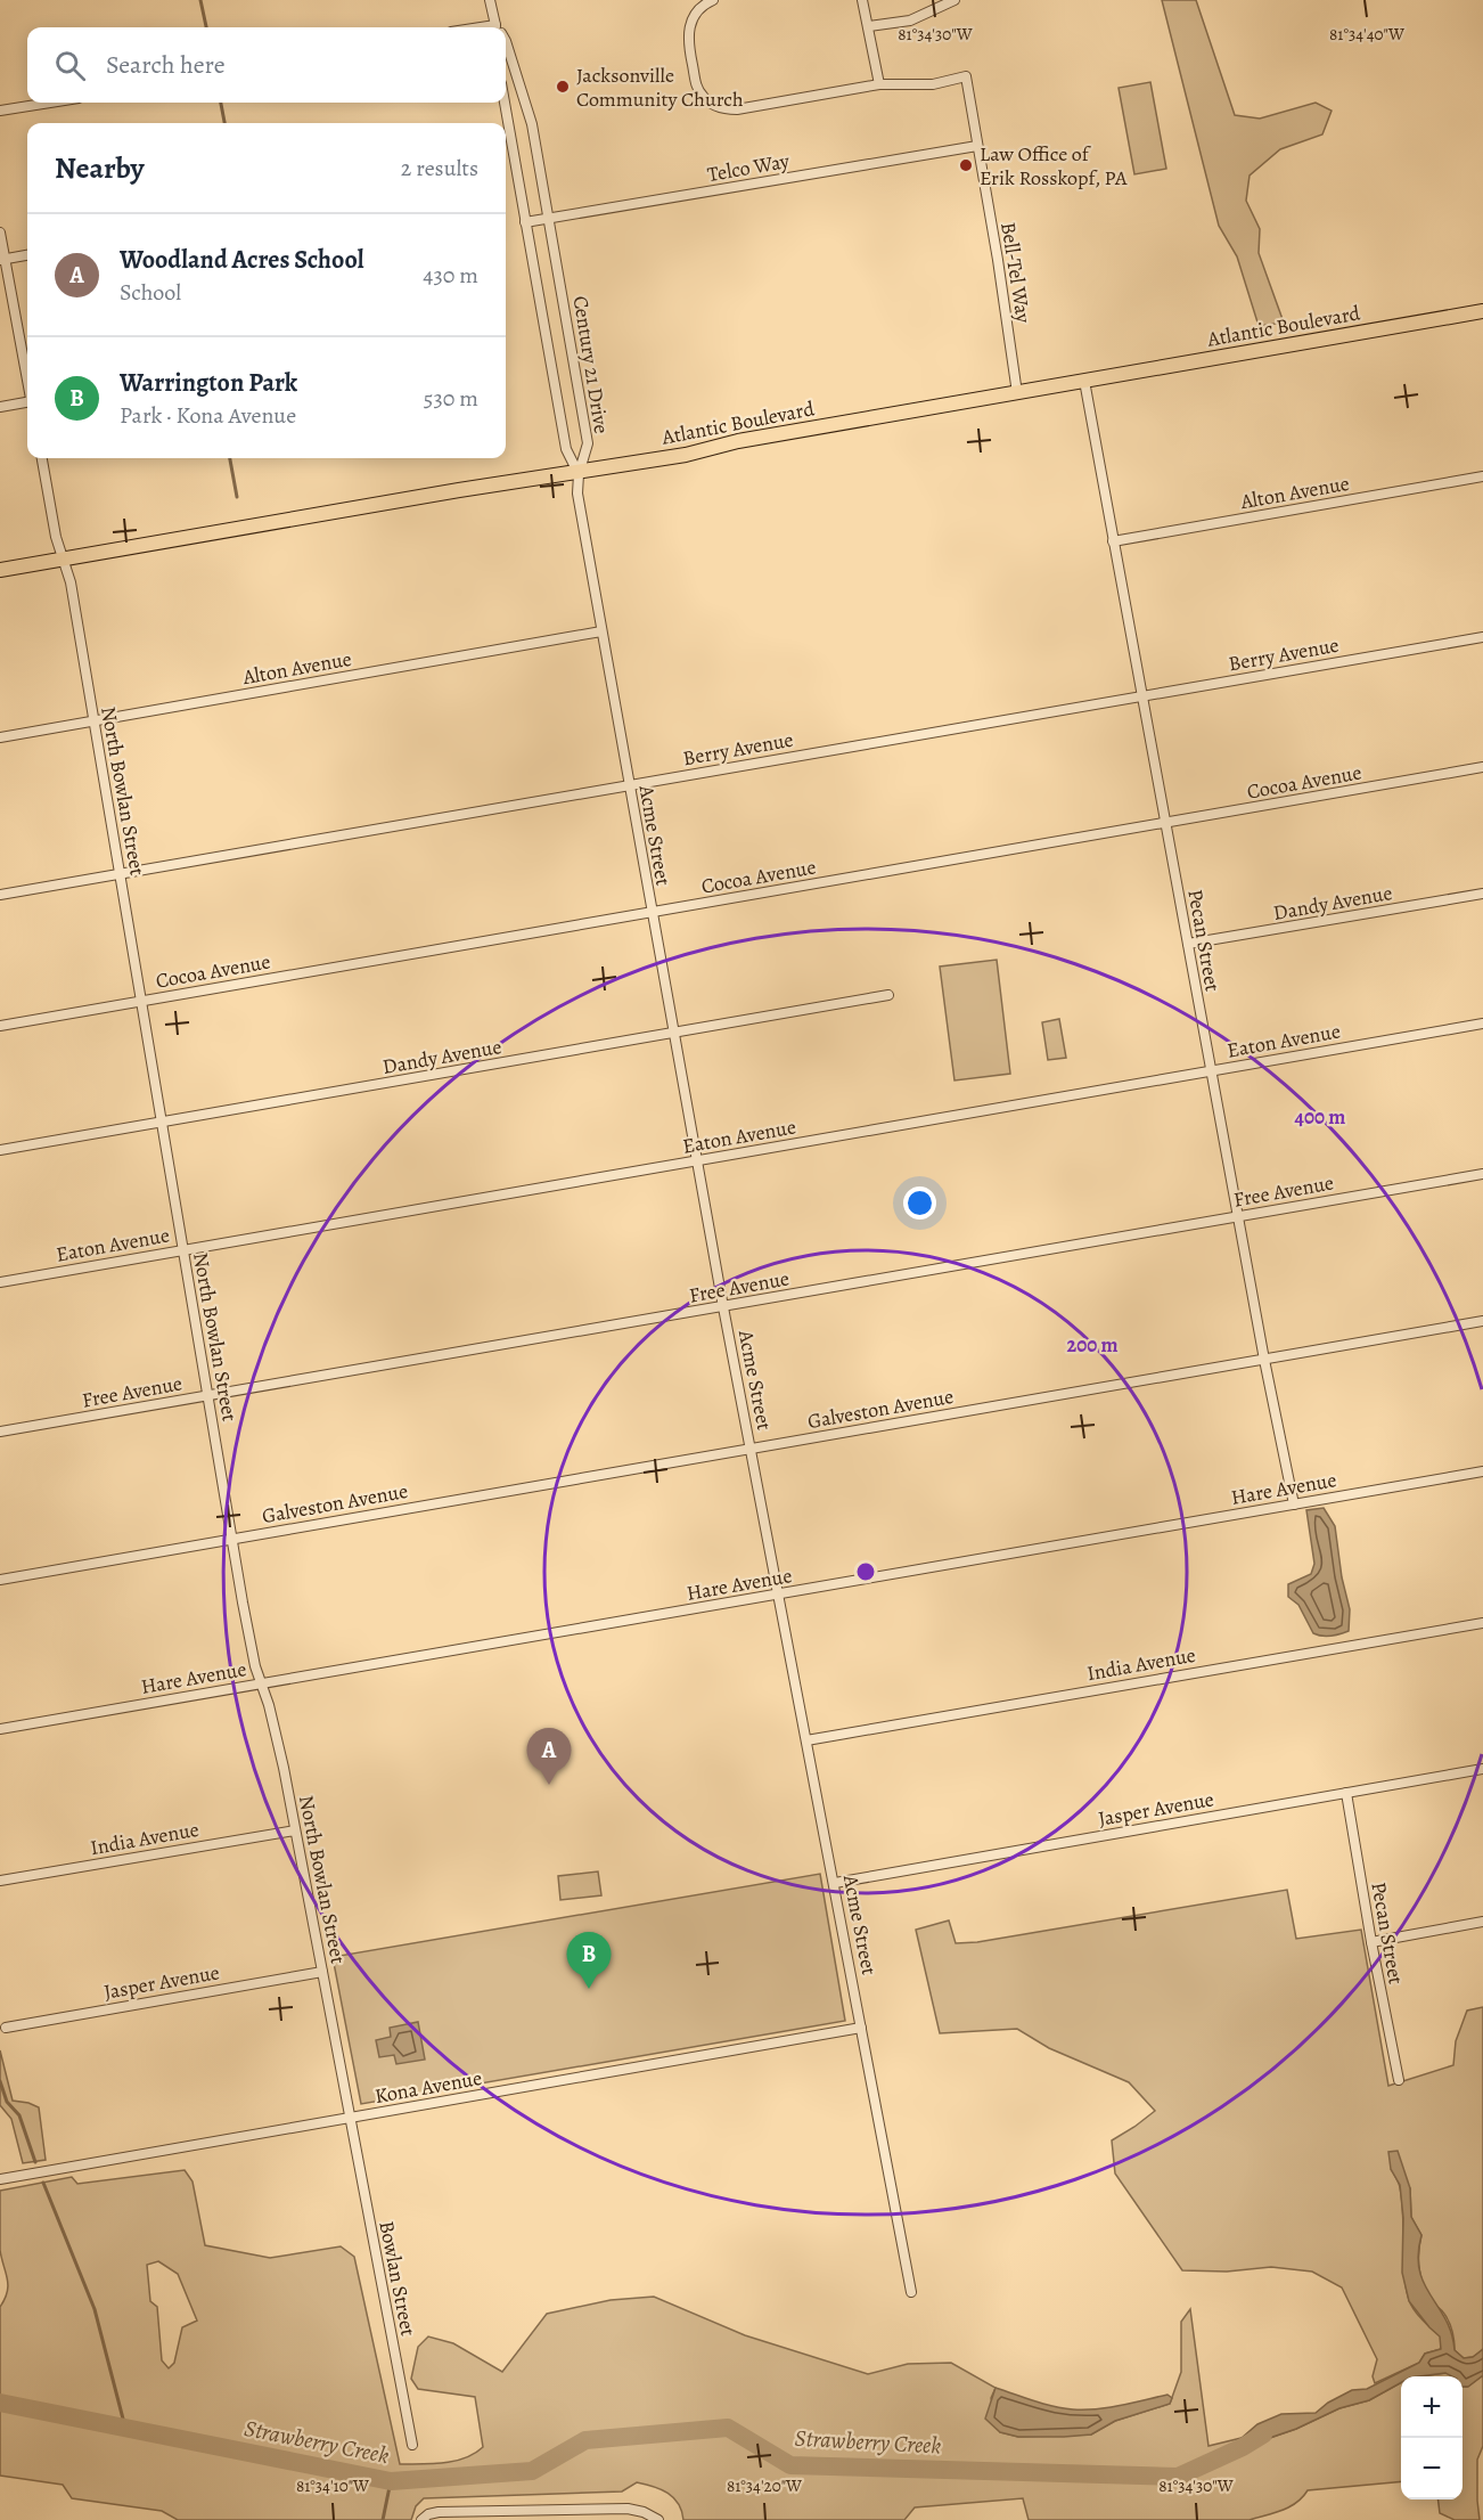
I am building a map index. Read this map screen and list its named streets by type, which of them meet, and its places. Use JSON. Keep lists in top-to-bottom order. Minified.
{"streets":{"main road":["Atlantic Boulevard"],"street":["Telco Way","Bell-Tel Way","Century 21 Drive","Alton Avenue","Berry Avenue","Cocoa Avenue","North Bowlan Street","Acme Street","Dandy Avenue","Pecan Street","Eaton Avenue","Free Avenue","Galveston Avenue","Hare Avenue","India Avenue","Jasper Avenue","Kona Avenue","Bowlan Street"]},"crossings":[["Telco Way","Bell-Tel Way"],["Telco Way","Century 21 Drive"],["Bell-Tel Way","Atlantic Boulevard"],["Atlantic Boulevard","Century 21 Drive"],["Atlantic Boulevard","North Bowlan Street"],["Atlantic Boulevard","Acme Street"],["Atlantic Boulevard","Pecan Street"],["Century 21 Drive","Acme Street"],["Alton Avenue","North Bowlan Street"],["Alton Avenue","Acme Street"],["Alton Avenue","Pecan Street"],["Berry Avenue","North Bowlan Street"],["Berry Avenue","Acme Street"],["Berry Avenue","Pecan Street"],["Cocoa Avenue","North Bowlan Street"],["Cocoa Avenue","Acme Street"],["Cocoa Avenue","Pecan Street"],["North Bowlan Street","Dandy Avenue"],["North Bowlan Street","Eaton Avenue"],["North Bowlan Street","Free Avenue"],["North Bowlan Street","Galveston Avenue"],["North Bowlan Street","Hare Avenue"],["North Bowlan Street","India Avenue"],["North Bowlan Street","Jasper Avenue"],["North Bowlan Street","Kona Avenue"],["North Bowlan Street","Bowlan Street"],["Acme Street","Dandy Avenue"],["Acme Street","Eaton Avenue"],["Acme Street","Free Avenue"],["Acme Street","Galveston Avenue"],["Acme Street","Hare Avenue"],["Acme Street","India Avenue"],["Acme Street","Jasper Avenue"],["Acme Street","Kona Avenue"],["Dandy Avenue","Pecan Street"],["Pecan Street","Eaton Avenue"],["Pecan Street","Free Avenue"],["Pecan Street","Galveston Avenue"],["Pecan Street","Hare Avenue"],["Pecan Street","Jasper Avenue"],["Kona Avenue","Bowlan Street"]],"water":["Strawberry Creek"],"places":["Jacksonville Community Church","Law Office of Erik Rosskopf, PA"],"page":{"search":"Search here","heading":["Nearby","2 results"],"list":[{"mark":"A","name":"Woodland Acres School","note":"School","value":"430 m"},{"mark":"B","name":"Warrington Park","note":"Park · Kona Avenue","value":"530 m"}],"pins":["A","B"],"map_buttons":["+","−"]},"coordinates":["81°34'30\"W","81°34'40\"W","81°34'10\"W","81°34'20\"W"],"rings":["400 m","200 m"]}
